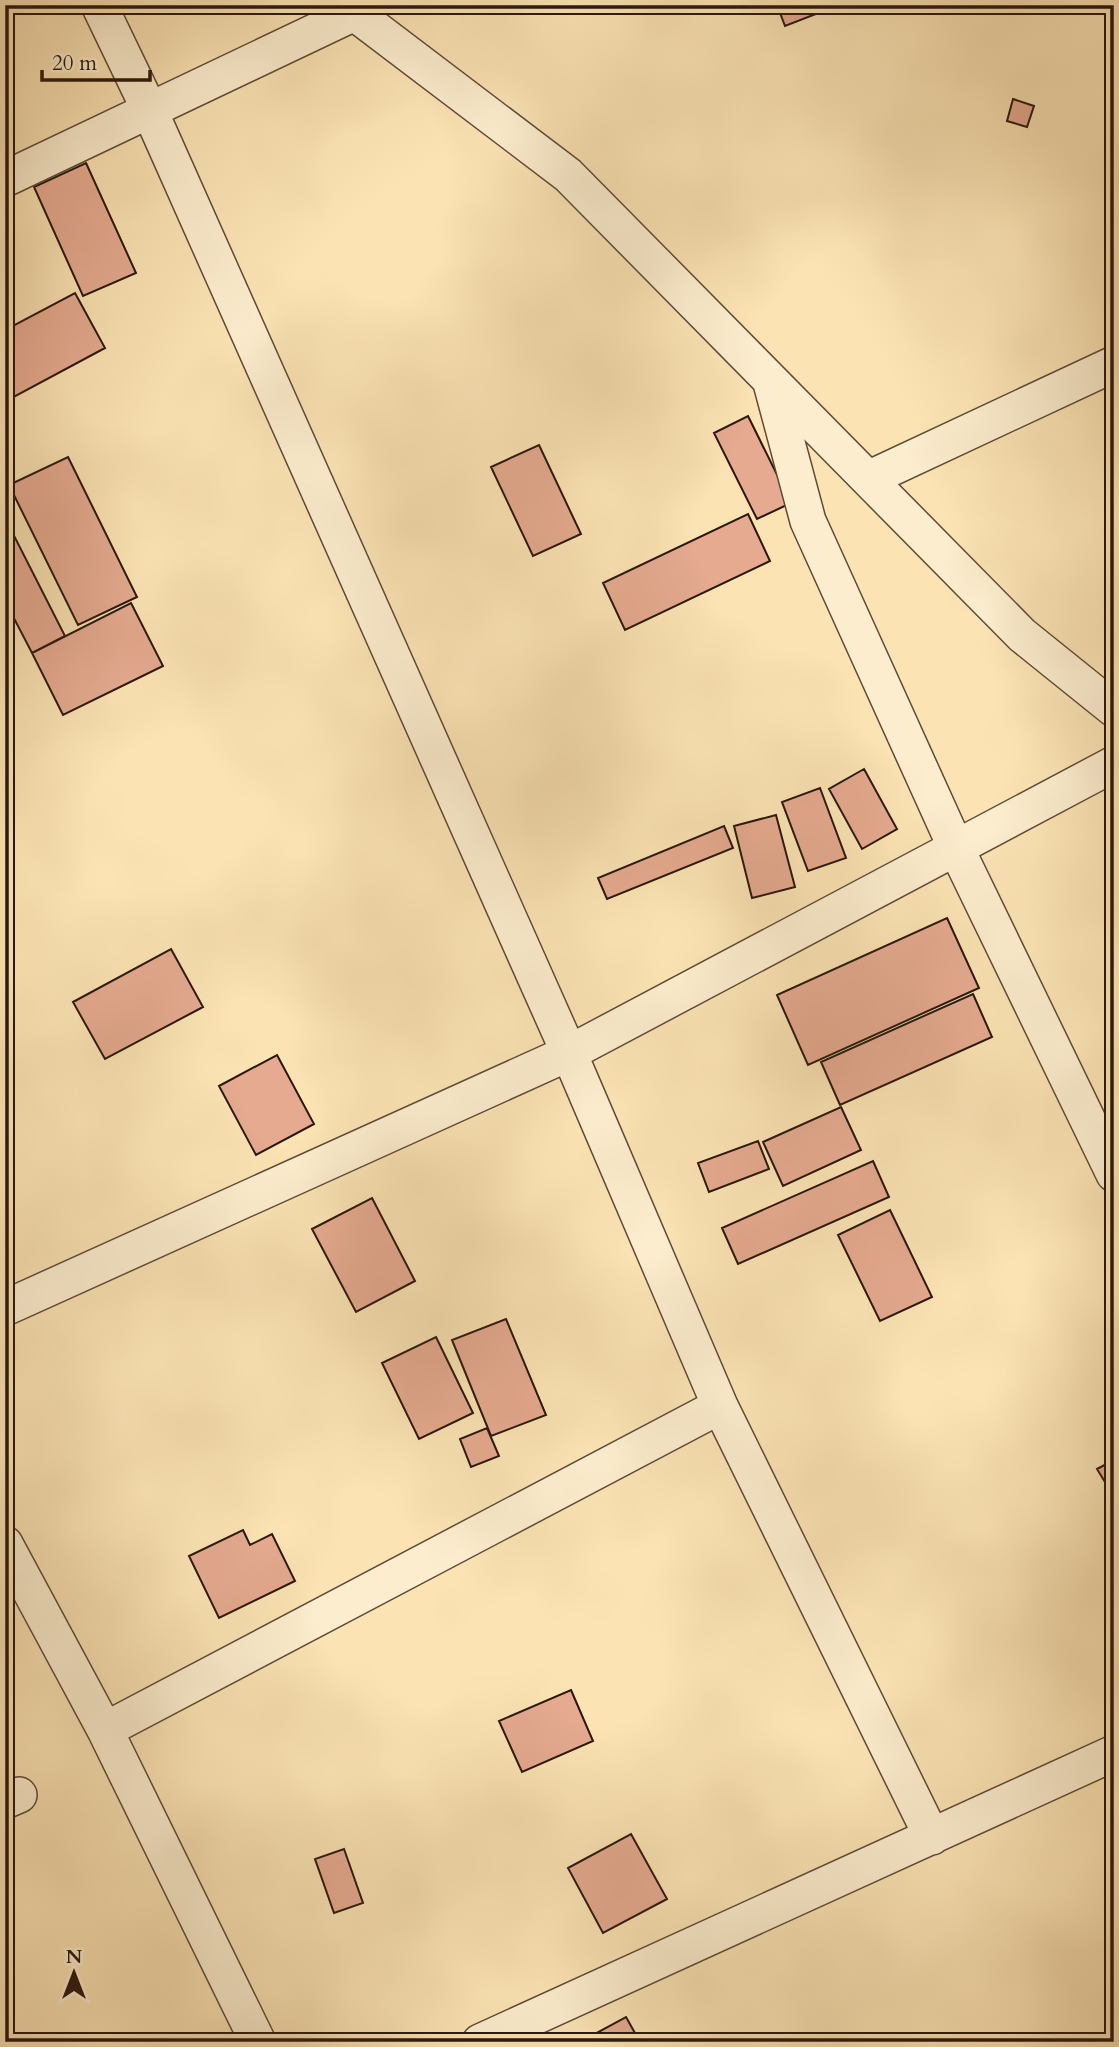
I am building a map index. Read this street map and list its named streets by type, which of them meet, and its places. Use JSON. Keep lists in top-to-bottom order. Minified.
{"scale_bar":"20 m","north":"top"}
